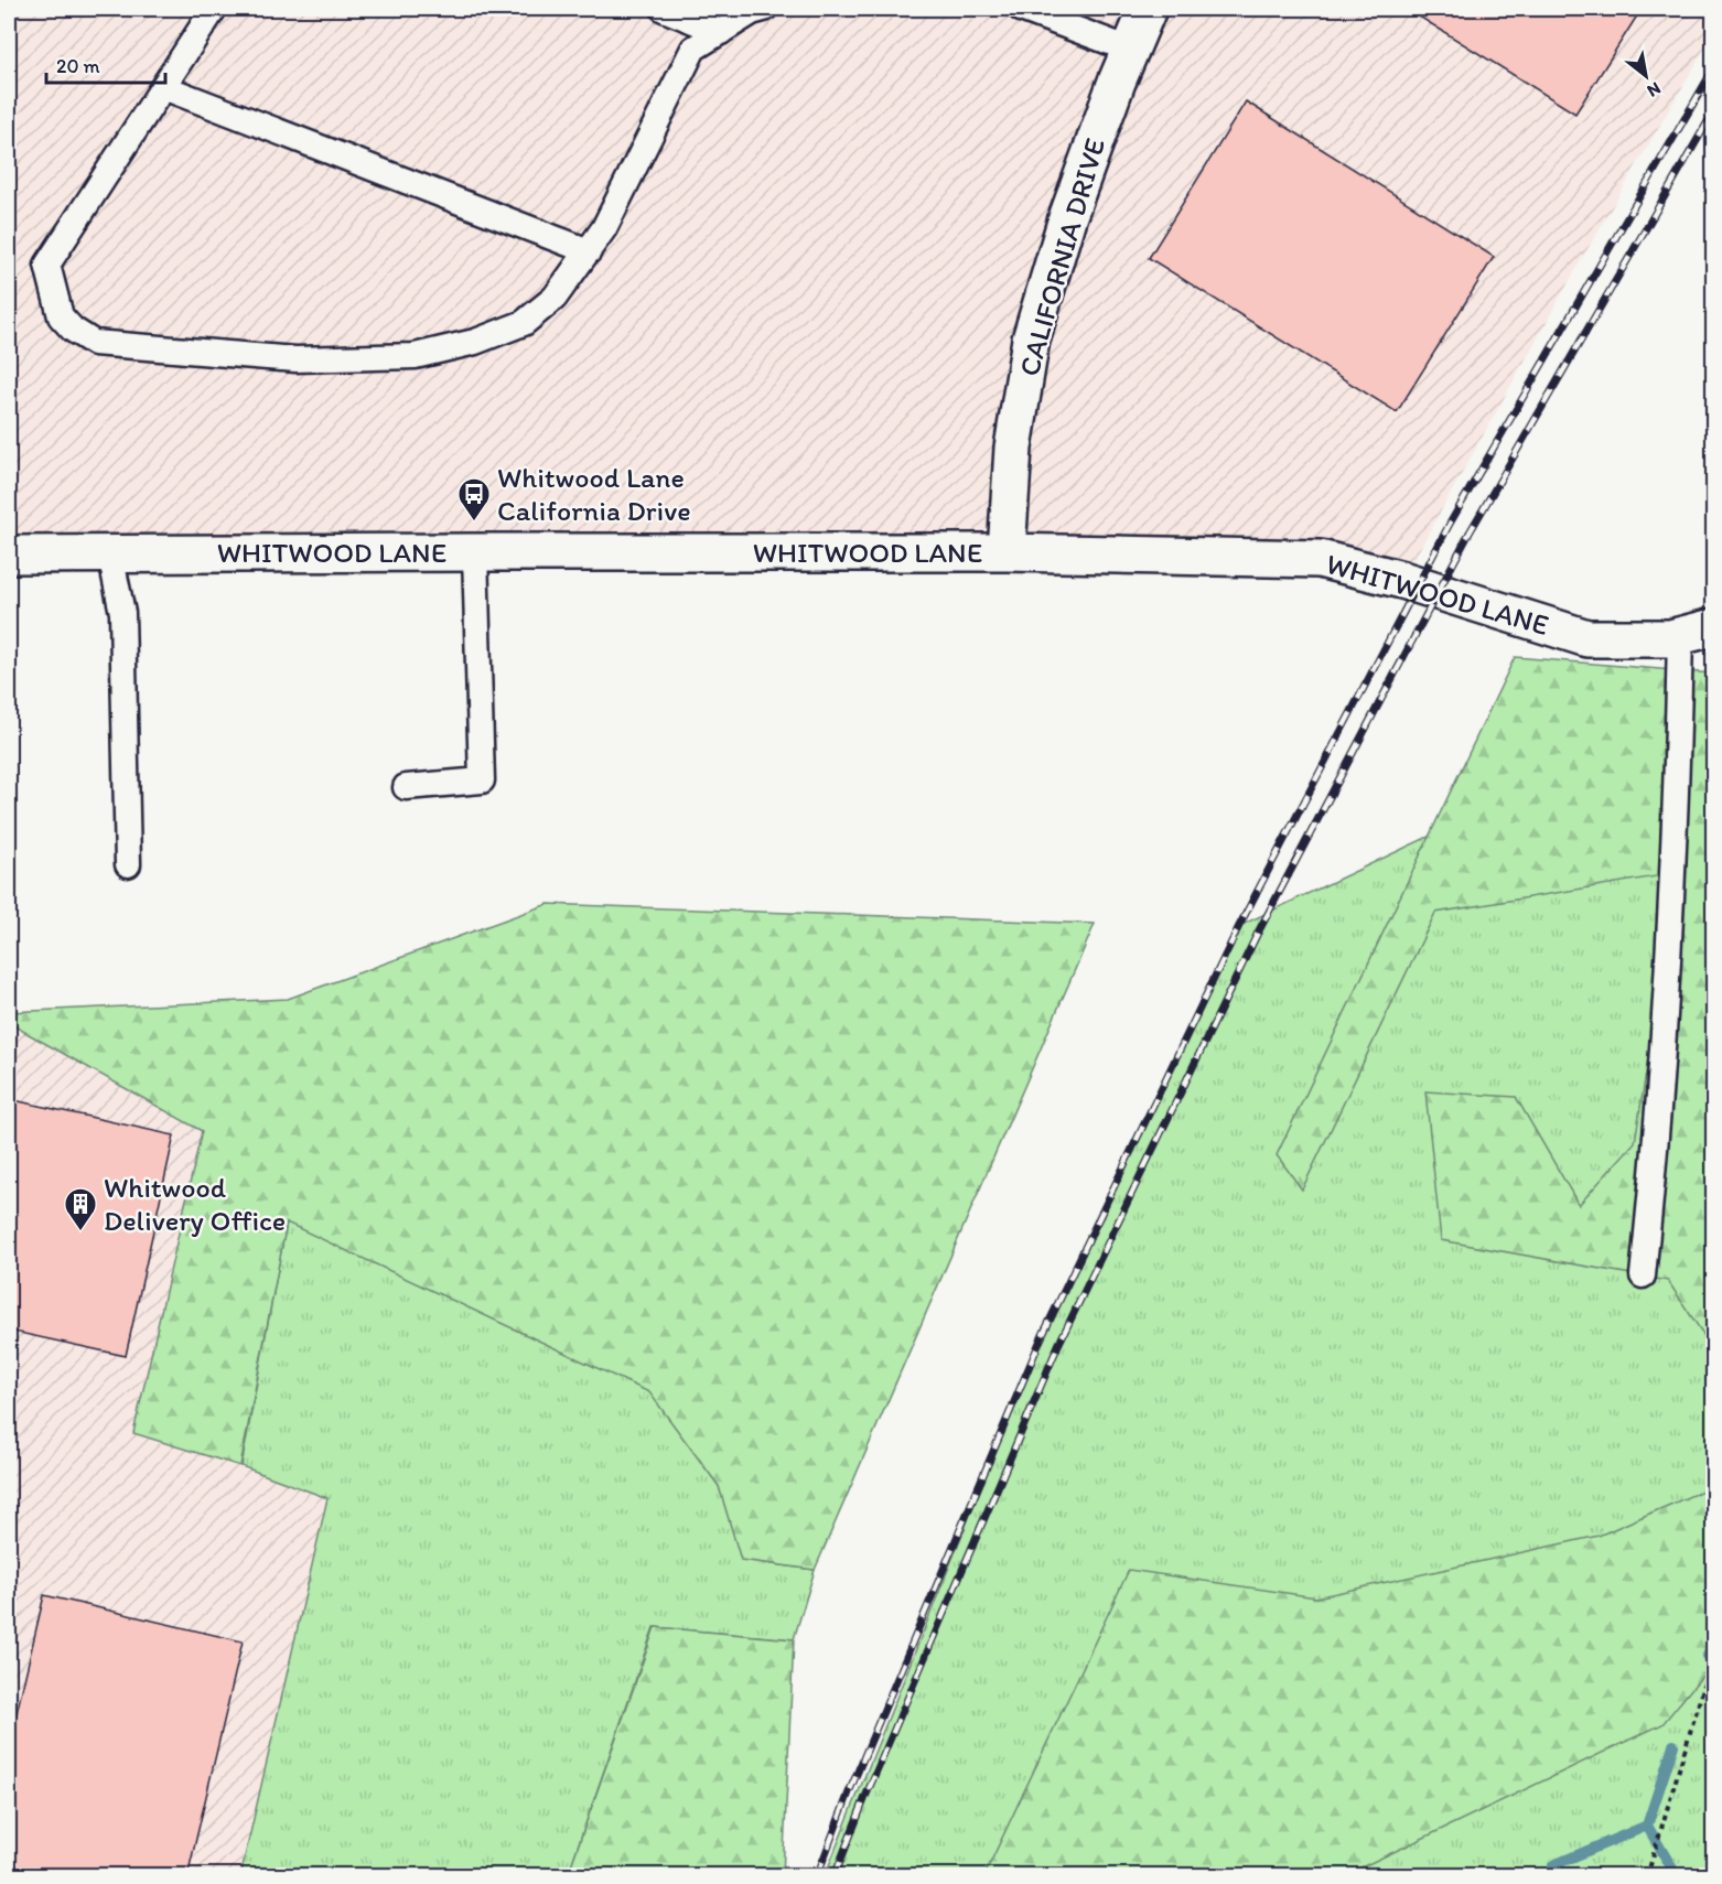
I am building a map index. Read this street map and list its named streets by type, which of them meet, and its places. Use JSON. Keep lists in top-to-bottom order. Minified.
{"streets":{"street":["CALIFORNIA DRIVE","WHITWOOD LANE"]},"crossings":[["CALIFORNIA DRIVE","WHITWOOD LANE"]],"places":{"bus stop":["Whitwood Lane California Drive"],"building":["Whitwood Delivery Office"]},"scale_bar":"20 m","north":"bottom right"}
